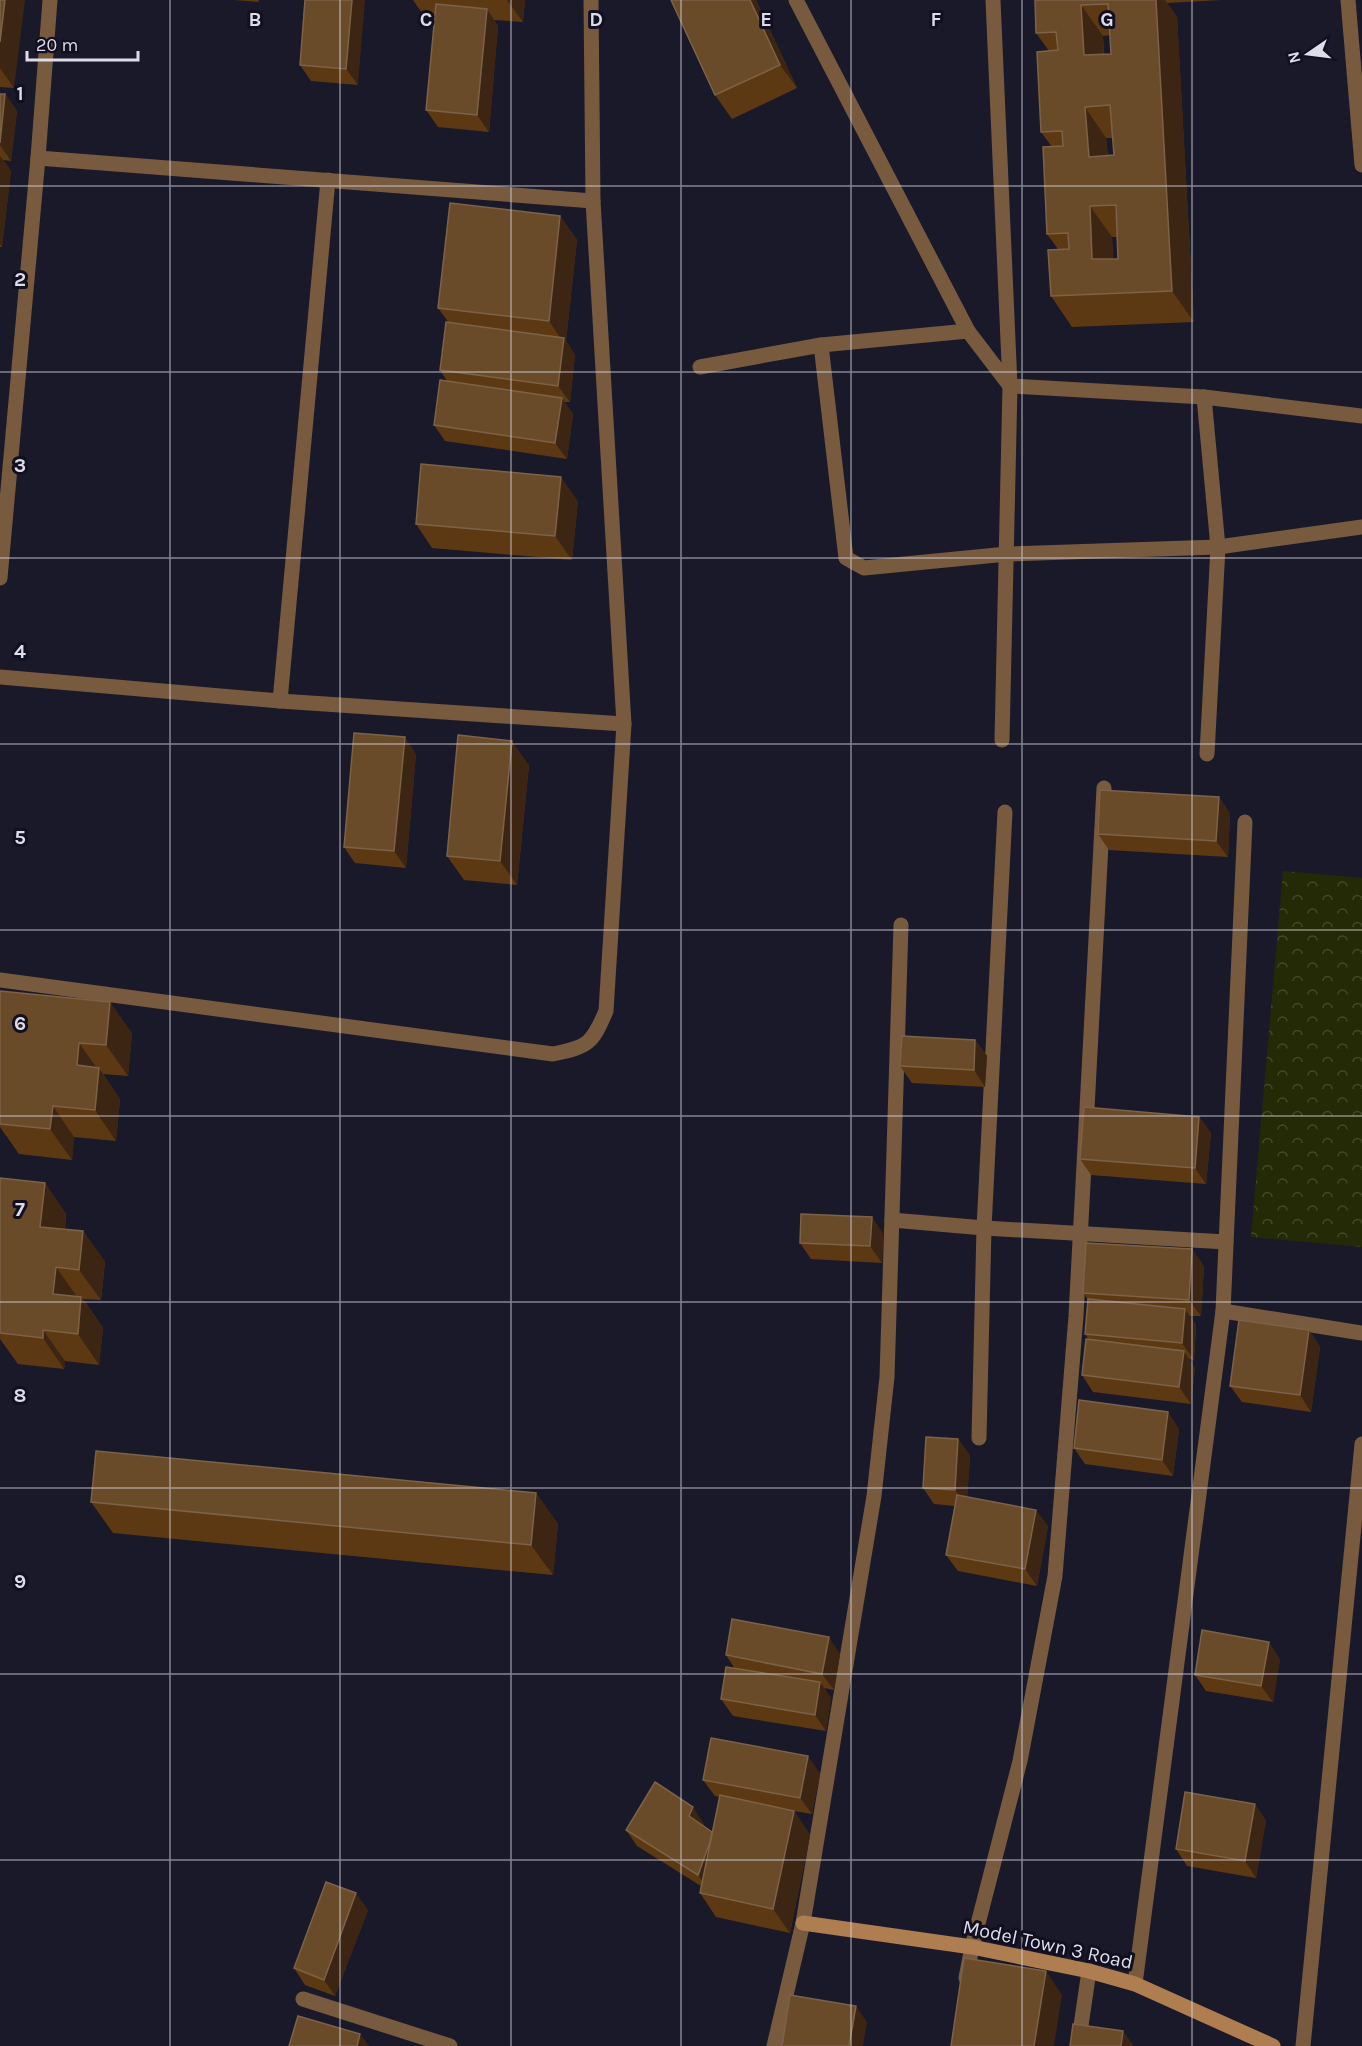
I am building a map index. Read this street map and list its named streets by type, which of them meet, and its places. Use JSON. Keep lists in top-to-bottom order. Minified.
{"streets":{"street":["Model Town 3 Road"]},"scale_bar":"20 m","north":"left","grid":{"columns":["B","C","D","E","F","G"],"rows":["1","2","3","4","5","6","7","8","9"]}}
